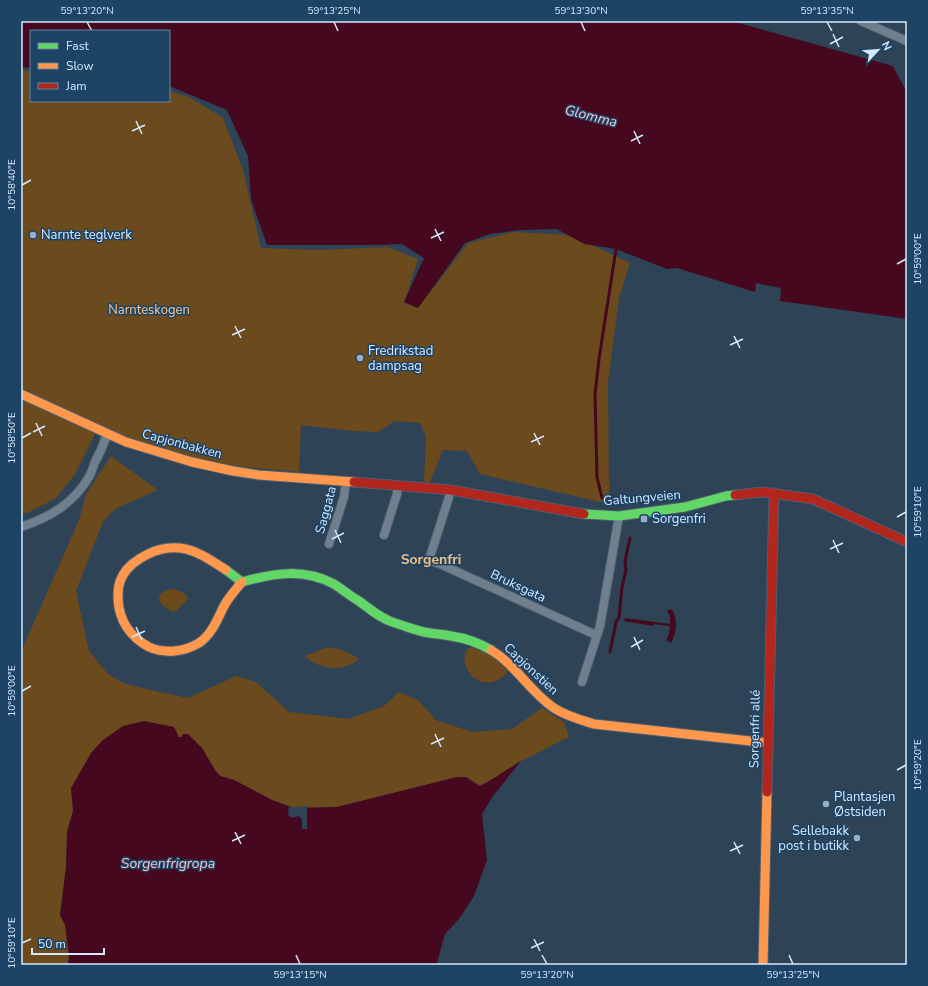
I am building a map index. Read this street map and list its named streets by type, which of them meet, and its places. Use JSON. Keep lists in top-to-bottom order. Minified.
{"streets":{"street":["Capjonbakken","Galtungveien","Saggata","Bruksgata","Capjonstien","Sorgenfri allé"]},"crossings":[["Capjonbakken","Galtungveien"],["Capjonbakken","Saggata"],["Galtungveien","Saggata"],["Galtungveien","Bruksgata"],["Galtungveien","Sorgenfri allé"],["Capjonstien","Sorgenfri allé"]],"districts":["Sorgenfri"],"water":["Glomma","Sorgenfrigropa"],"parks":["Narnteskogen"],"places":{"other":["Narnte teglverk","Fredrikstad dampsag","Plantasjen Østsiden","Sellebakk post i butikk"],"transit":["Sorgenfri"]},"legend":["Fast","Slow","Jam"],"scale_bar":"50 m","north":"top right","coordinates":["59°13'20\"N","59°13'25\"N","59°13'30\"N","59°13'35\"N","10°58'40\"E","10°59'00\"E","10°58'50\"E","10°59'10\"E","10°59'20\"E","59°13'15\"N"]}
